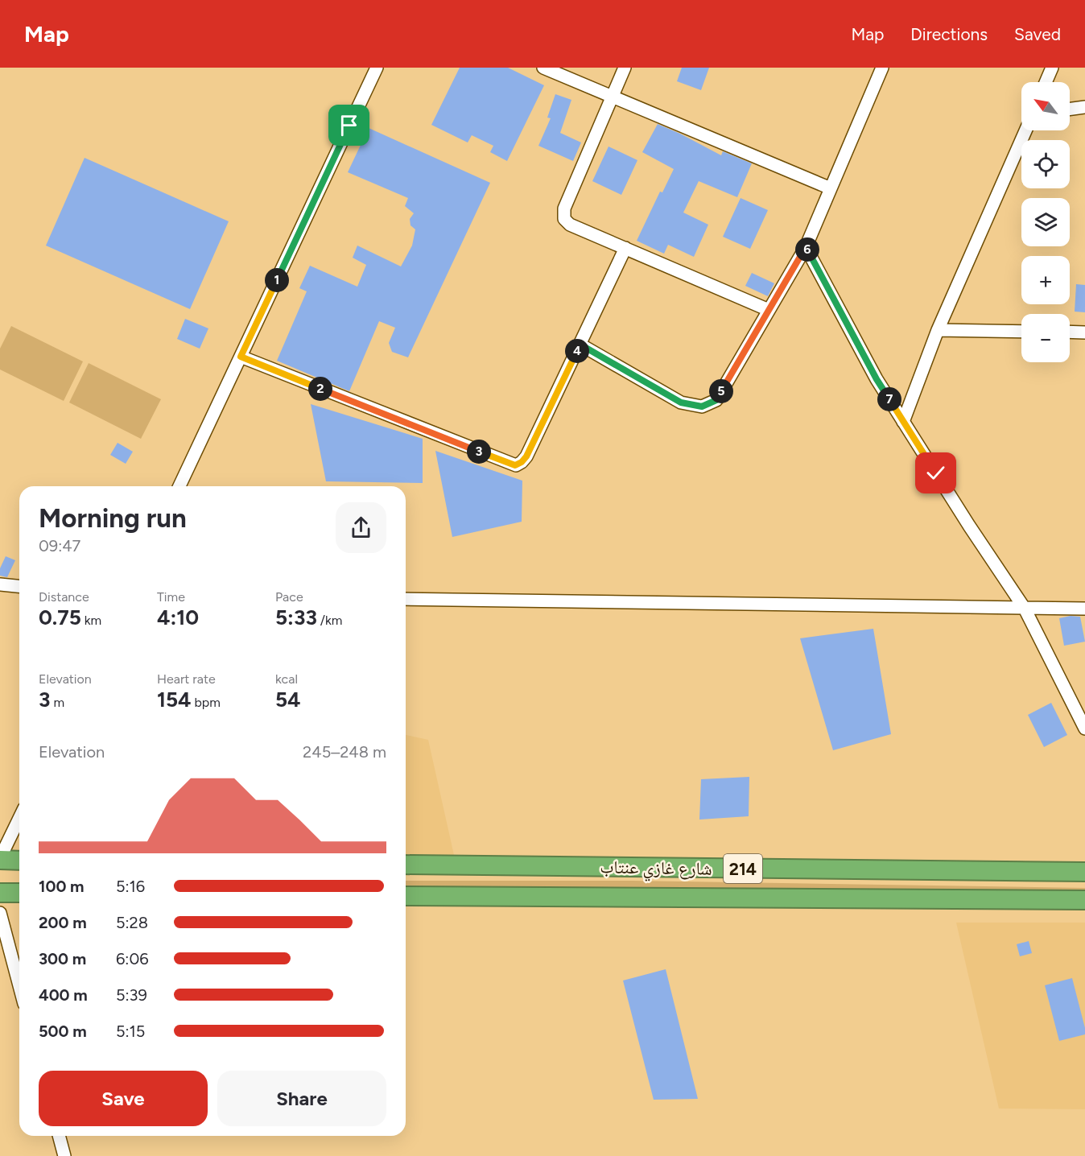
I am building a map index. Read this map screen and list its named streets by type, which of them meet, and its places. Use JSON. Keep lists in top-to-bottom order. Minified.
{"streets":{"highway":["شارع غازي عنتاب","214"]},"north":"top left","page":{"header":"Map","nav":["Map","Directions","Saved"],"map_buttons":["+","−"],"pins":["6","1","4","2","5","7","3"],"heading":["Morning run","09:47"],"stats":[["Distance","0.75 km"],["Time","4:10"],["Pace","5:33 /km"],["Elevation","3 m"],["Heart rate","154 bpm"],["kcal","54"]],"chart":["Elevation","245–248 m"],"list":[{"name":"100 m","note":"5:16"},{"name":"200 m","note":"5:28"},{"name":"300 m","note":"6:06"},{"name":"400 m","note":"5:39"},{"name":"500 m","note":"5:15"}],"buttons":["Save","Share"]}}
